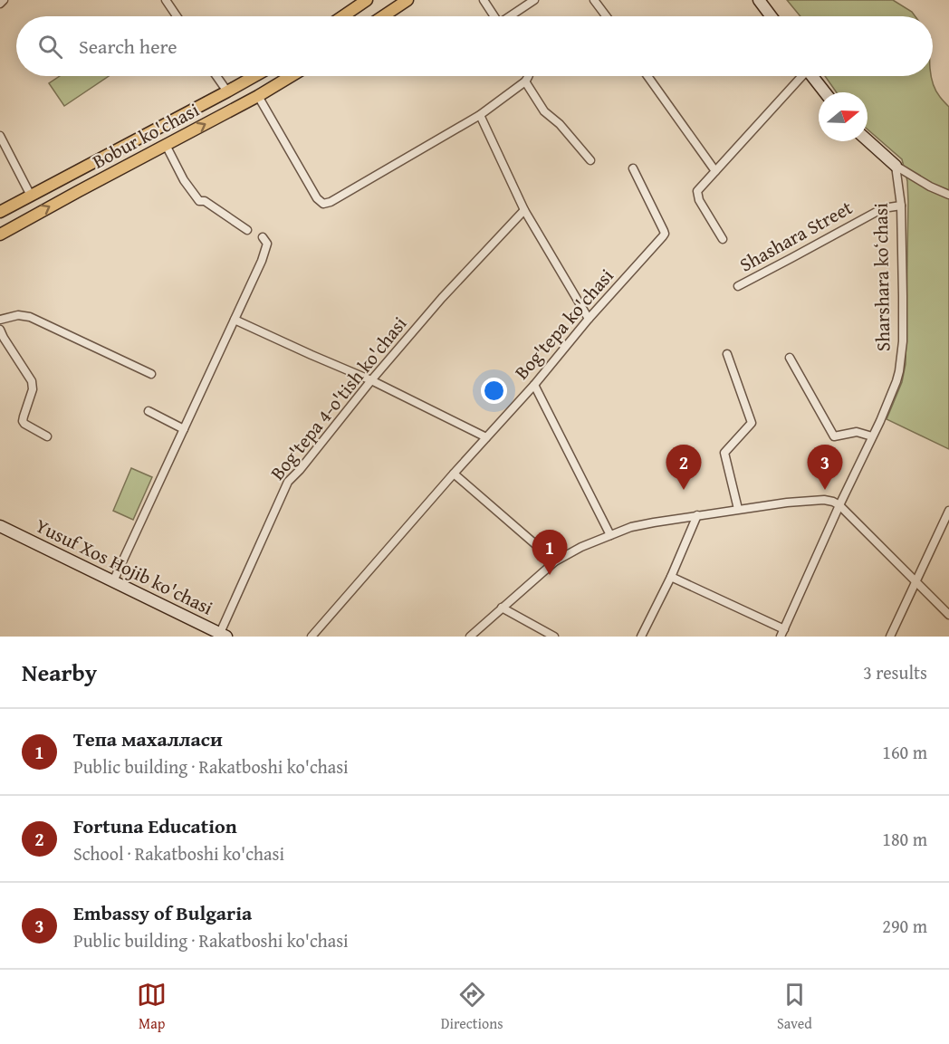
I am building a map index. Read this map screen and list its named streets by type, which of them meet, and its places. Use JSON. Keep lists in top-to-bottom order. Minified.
{"streets":{"main road":["Bobur ko'chasi","Yusuf Xos Hojib ko'chasi"],"street":["Shashara Street","Sharshara koʻchasi","Bog'tepa ko'chasi","Bog'tepa 4-o'tish ko'chasi"]},"crossings":[["Shashara Street","Sharshara koʻchasi"],["Bog'tepa 4-o'tish ko'chasi","Yusuf Xos Hojib ko'chasi"]],"north":"right","page":{"search":"Search here","pins":["2","3","1"],"heading":["Nearby","3 results"],"list":[{"mark":"1","name":"Тепа махалласи","note":"Public building · Rakatboshi ko'chasi","value":"160 m"},{"mark":"2","name":"Fortuna Education","note":"School · Rakatboshi ko'chasi","value":"180 m"},{"mark":"3","name":"Embassy of Bulgaria","note":"Public building · Rakatboshi ko'chasi","value":"290 m"}],"nav":["Map","Directions","Saved"]}}
